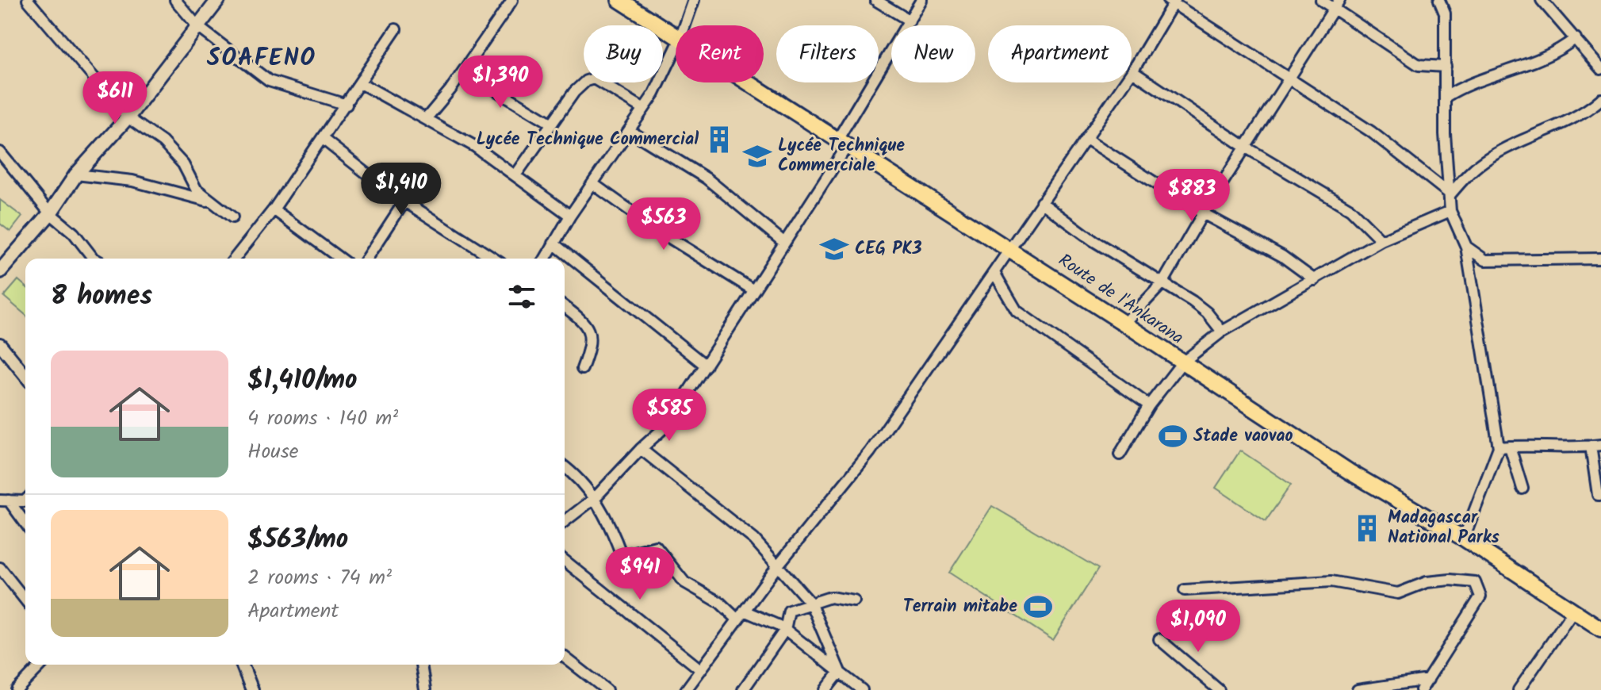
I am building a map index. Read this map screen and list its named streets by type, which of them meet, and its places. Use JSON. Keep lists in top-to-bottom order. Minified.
{"streets":{"main road":["Route de l'Ankarana"]},"districts":["SOAFENO"],"places":{"building":["Lycée Technique Commercial","Madagascar National Parks"],"school or university":["Lycée Technique Commerciale","CEG PK3"],"sports":["Stade vaovao","Terrain mitabe"]},"page":{"chip":["Buy","Rent","Filters","New","Apartment"],"price":["$1,390","$611","$1,410","$883","$563","$585","$941","$1,090"],"heading":"8 homes","list":[{"name":"$1,410/mo","note":"4 rooms · 140 m² · House"},{"name":"$563/mo","note":"2 rooms · 74 m² · Apartment"}]}}
